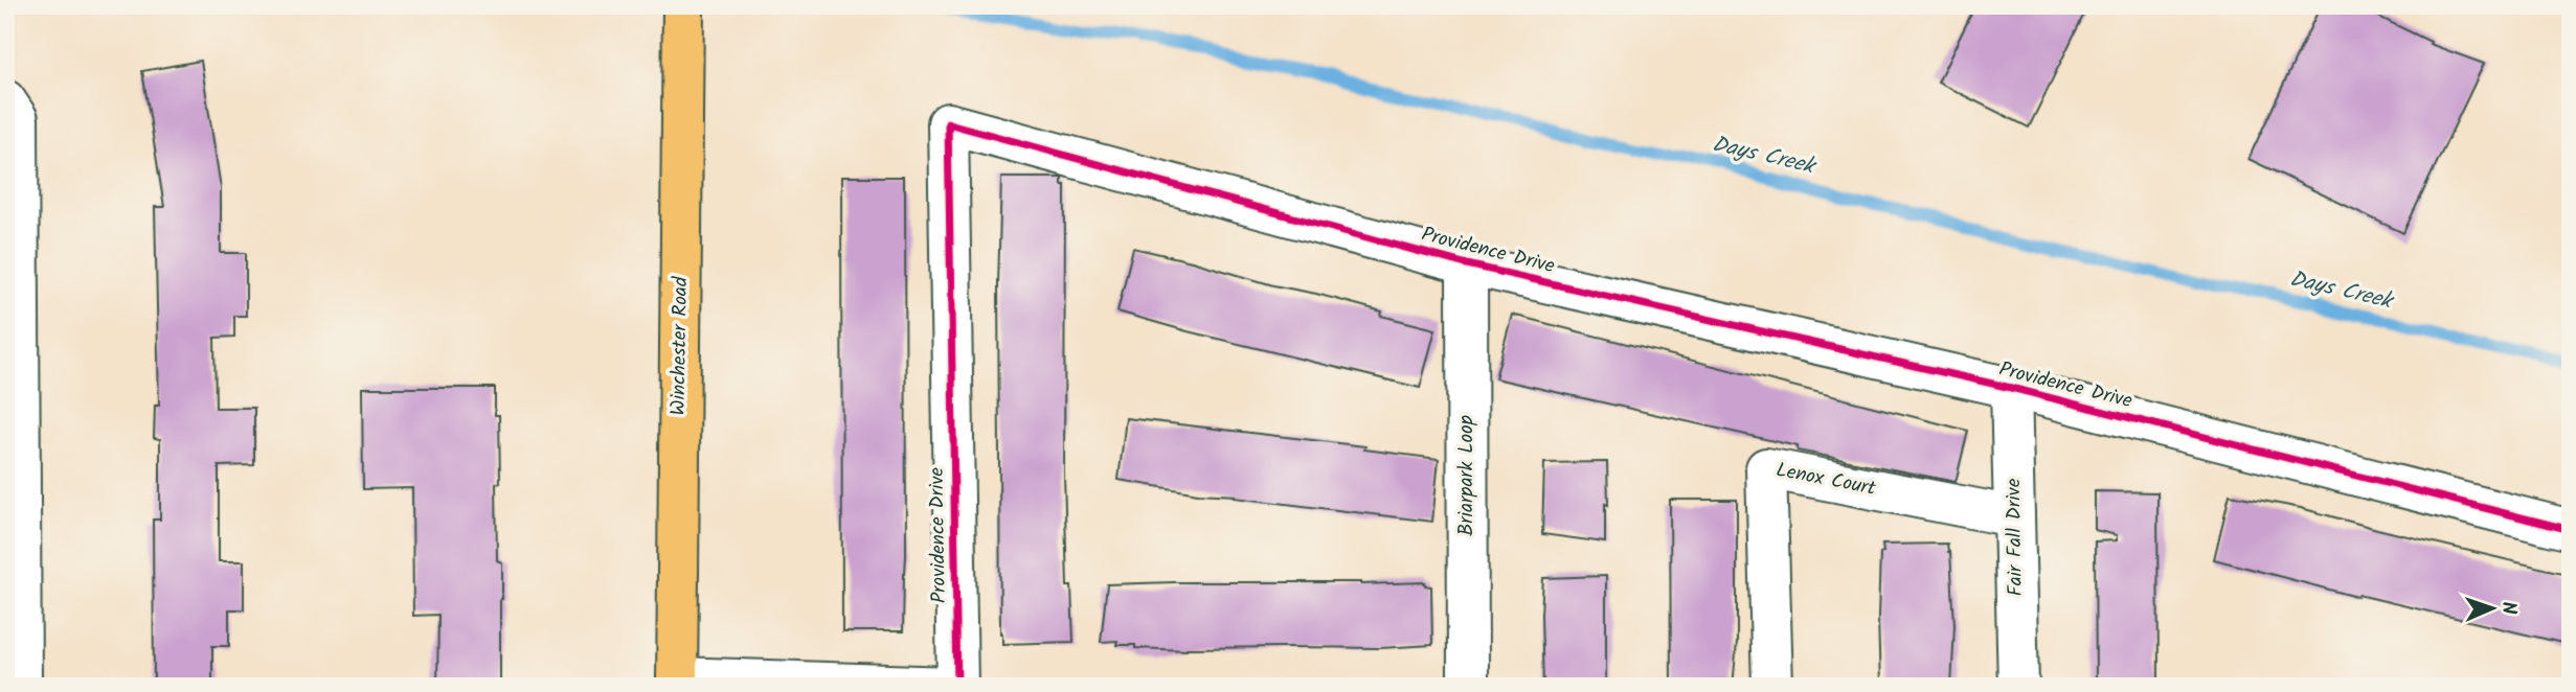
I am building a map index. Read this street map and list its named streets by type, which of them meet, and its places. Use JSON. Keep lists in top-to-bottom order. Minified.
{"streets":{"main road":["Winchester Road"],"street":["Providence Drive","Briarpark Loop","Lenox Court","Fair Fall Drive"]},"crossings":[["Providence Drive","Briarpark Loop"],["Providence Drive","Fair Fall Drive"],["Lenox Court","Fair Fall Drive"]],"water":["Days Creek"],"north":"right"}
